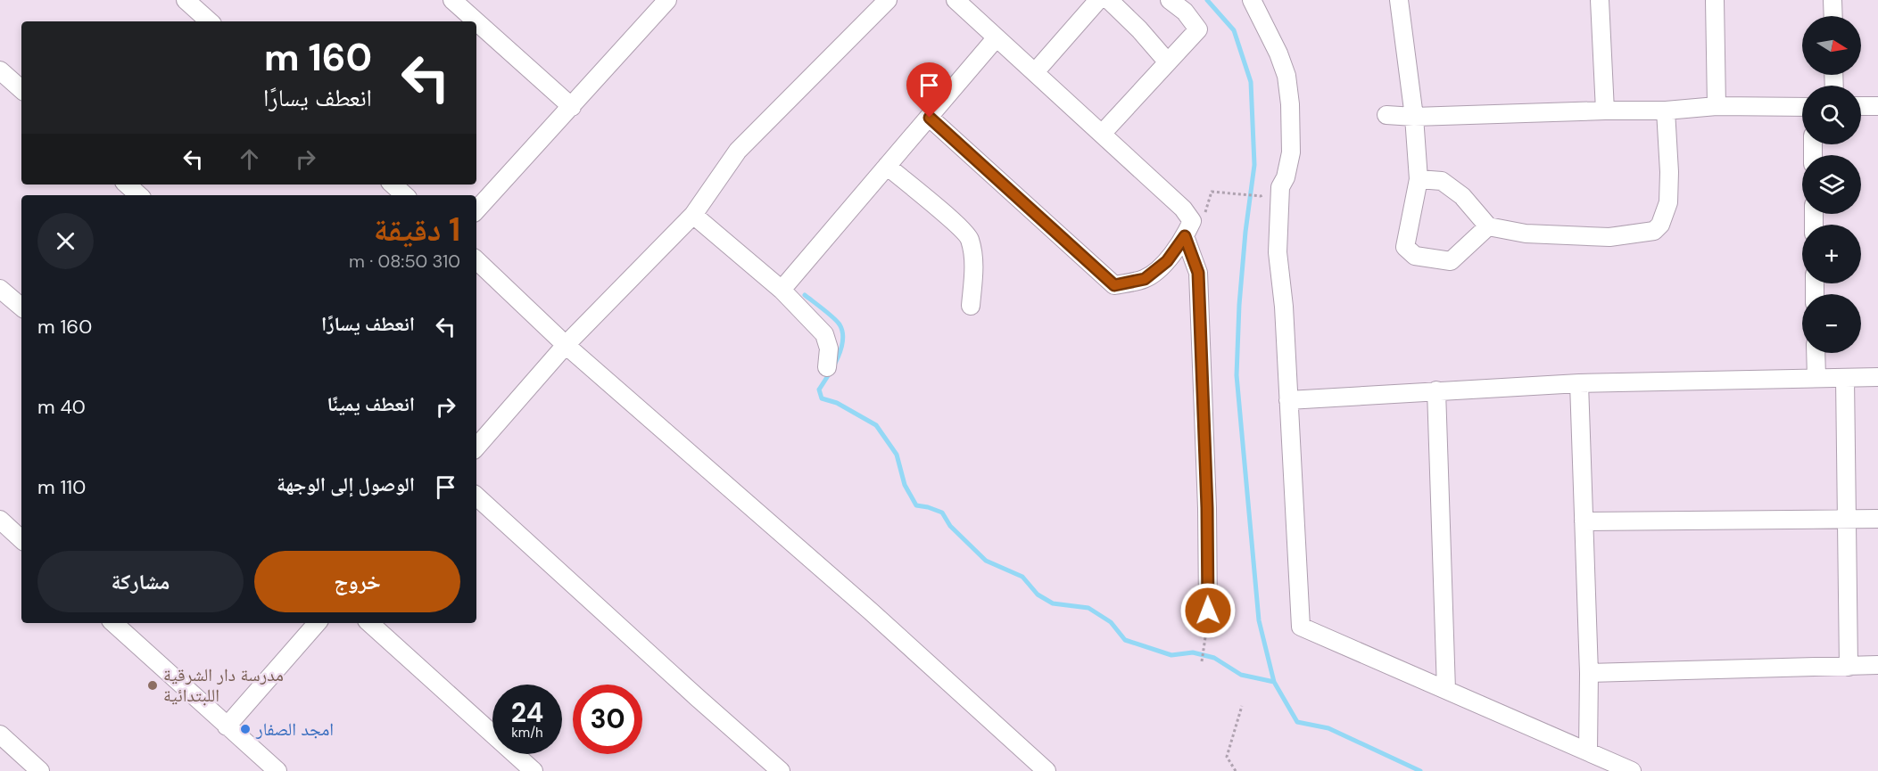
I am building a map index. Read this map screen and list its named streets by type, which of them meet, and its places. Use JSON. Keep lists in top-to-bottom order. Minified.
{"places":["مدرسة دار الشرقية اللبتدائية","امجد الصفار"],"north":"right","page":{"map_buttons":["+","−"],"turn":["160 m","انعطف يسارًا"],"heading":["1 دقيقة","310 m · 08:50"],"list":[{"name":"انعطف يسارًا","value":"160 m"},{"name":"انعطف يمينًا","value":"40 m"},{"name":"الوصول إلى الوجهة","value":"110 m"}],"buttons":["خروج","مشاركة"],"speed":"24 km/h","limit":"30"}}
